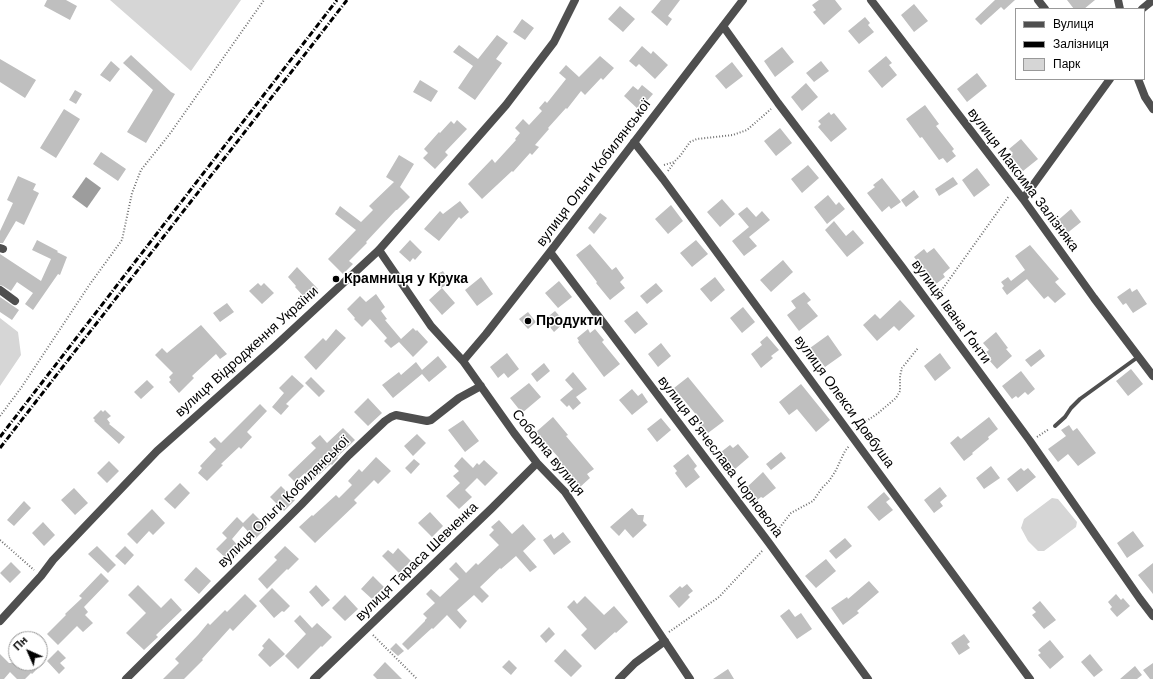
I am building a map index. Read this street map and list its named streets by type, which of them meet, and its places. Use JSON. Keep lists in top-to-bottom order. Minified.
{"streets":{"street":["вулиця Ольги Кобилянської","вулиця Максима Залізняка","вулиця Івана Ґонти","вулиця Відродження України","вулиця Олекси Довбуша","Соборна вулиця","вулиця Вʼячеслава Чорновола","вулиця Тараса Шевченка"]},"crossings":[["вулиця Ольги Кобилянської","вулиця Івана Ґонти"],["вулиця Ольги Кобилянської","вулиця Олекси Довбуша"],["вулиця Ольги Кобилянської","Соборна вулиця"],["вулиця Ольги Кобилянської","вулиця Вʼячеслава Чорновола"],["вулиця Відродження України","Соборна вулиця"],["Соборна вулиця","вулиця Тараса Шевченка"]],"places":["Крамниця у Крука","Продукти"],"legend":["Вулиця","Залізниця","Парк"],"north":"top left"}
